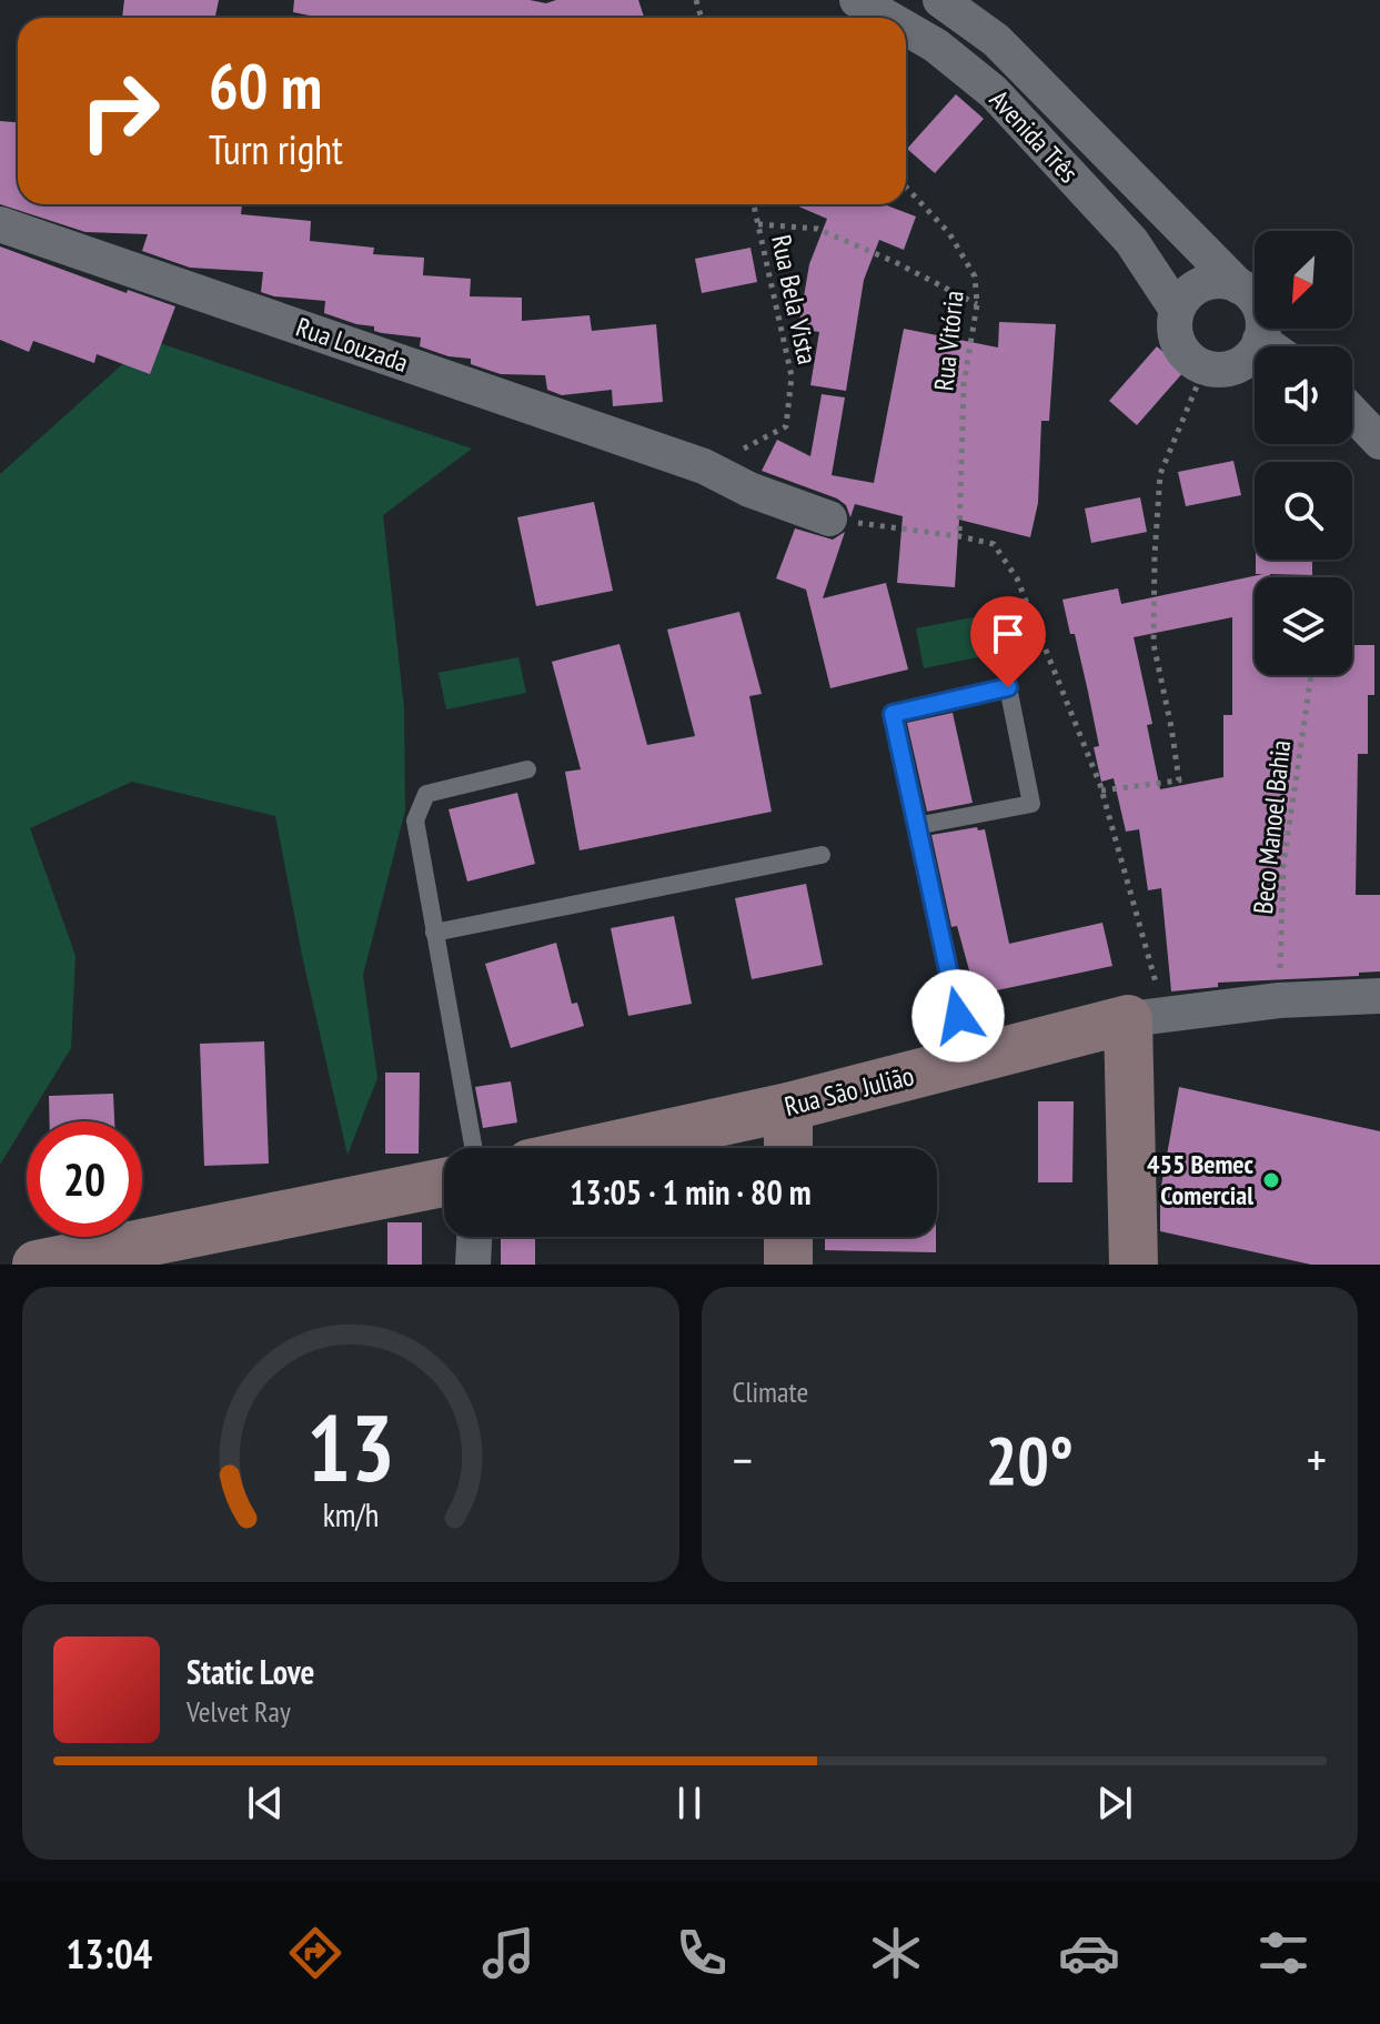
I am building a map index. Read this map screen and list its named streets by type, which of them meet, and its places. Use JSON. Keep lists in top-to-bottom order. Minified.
{"streets":{"street":["Avenida Três","Rua Louzada","Rua São Julião"],"path":["Rua Bela Vista","Rua Vitória","Beco Manoel Bahia"]},"crossings":[["Rua Bela Vista","Rua Louzada"],["Beco Manoel Bahia","Rua São Julião"]],"places":["455 Bemec Comercial"],"north":"bottom left","page":{"turn":["60 m","Turn right"],"limit":"20","trip":"13:05 · 1 min · 80 m","tile":"Climate","heat":["−","20°","+"],"song":["Static Love","Velvet Ray"],"tabs":"13:04","gauge":["13","km/h"]}}
